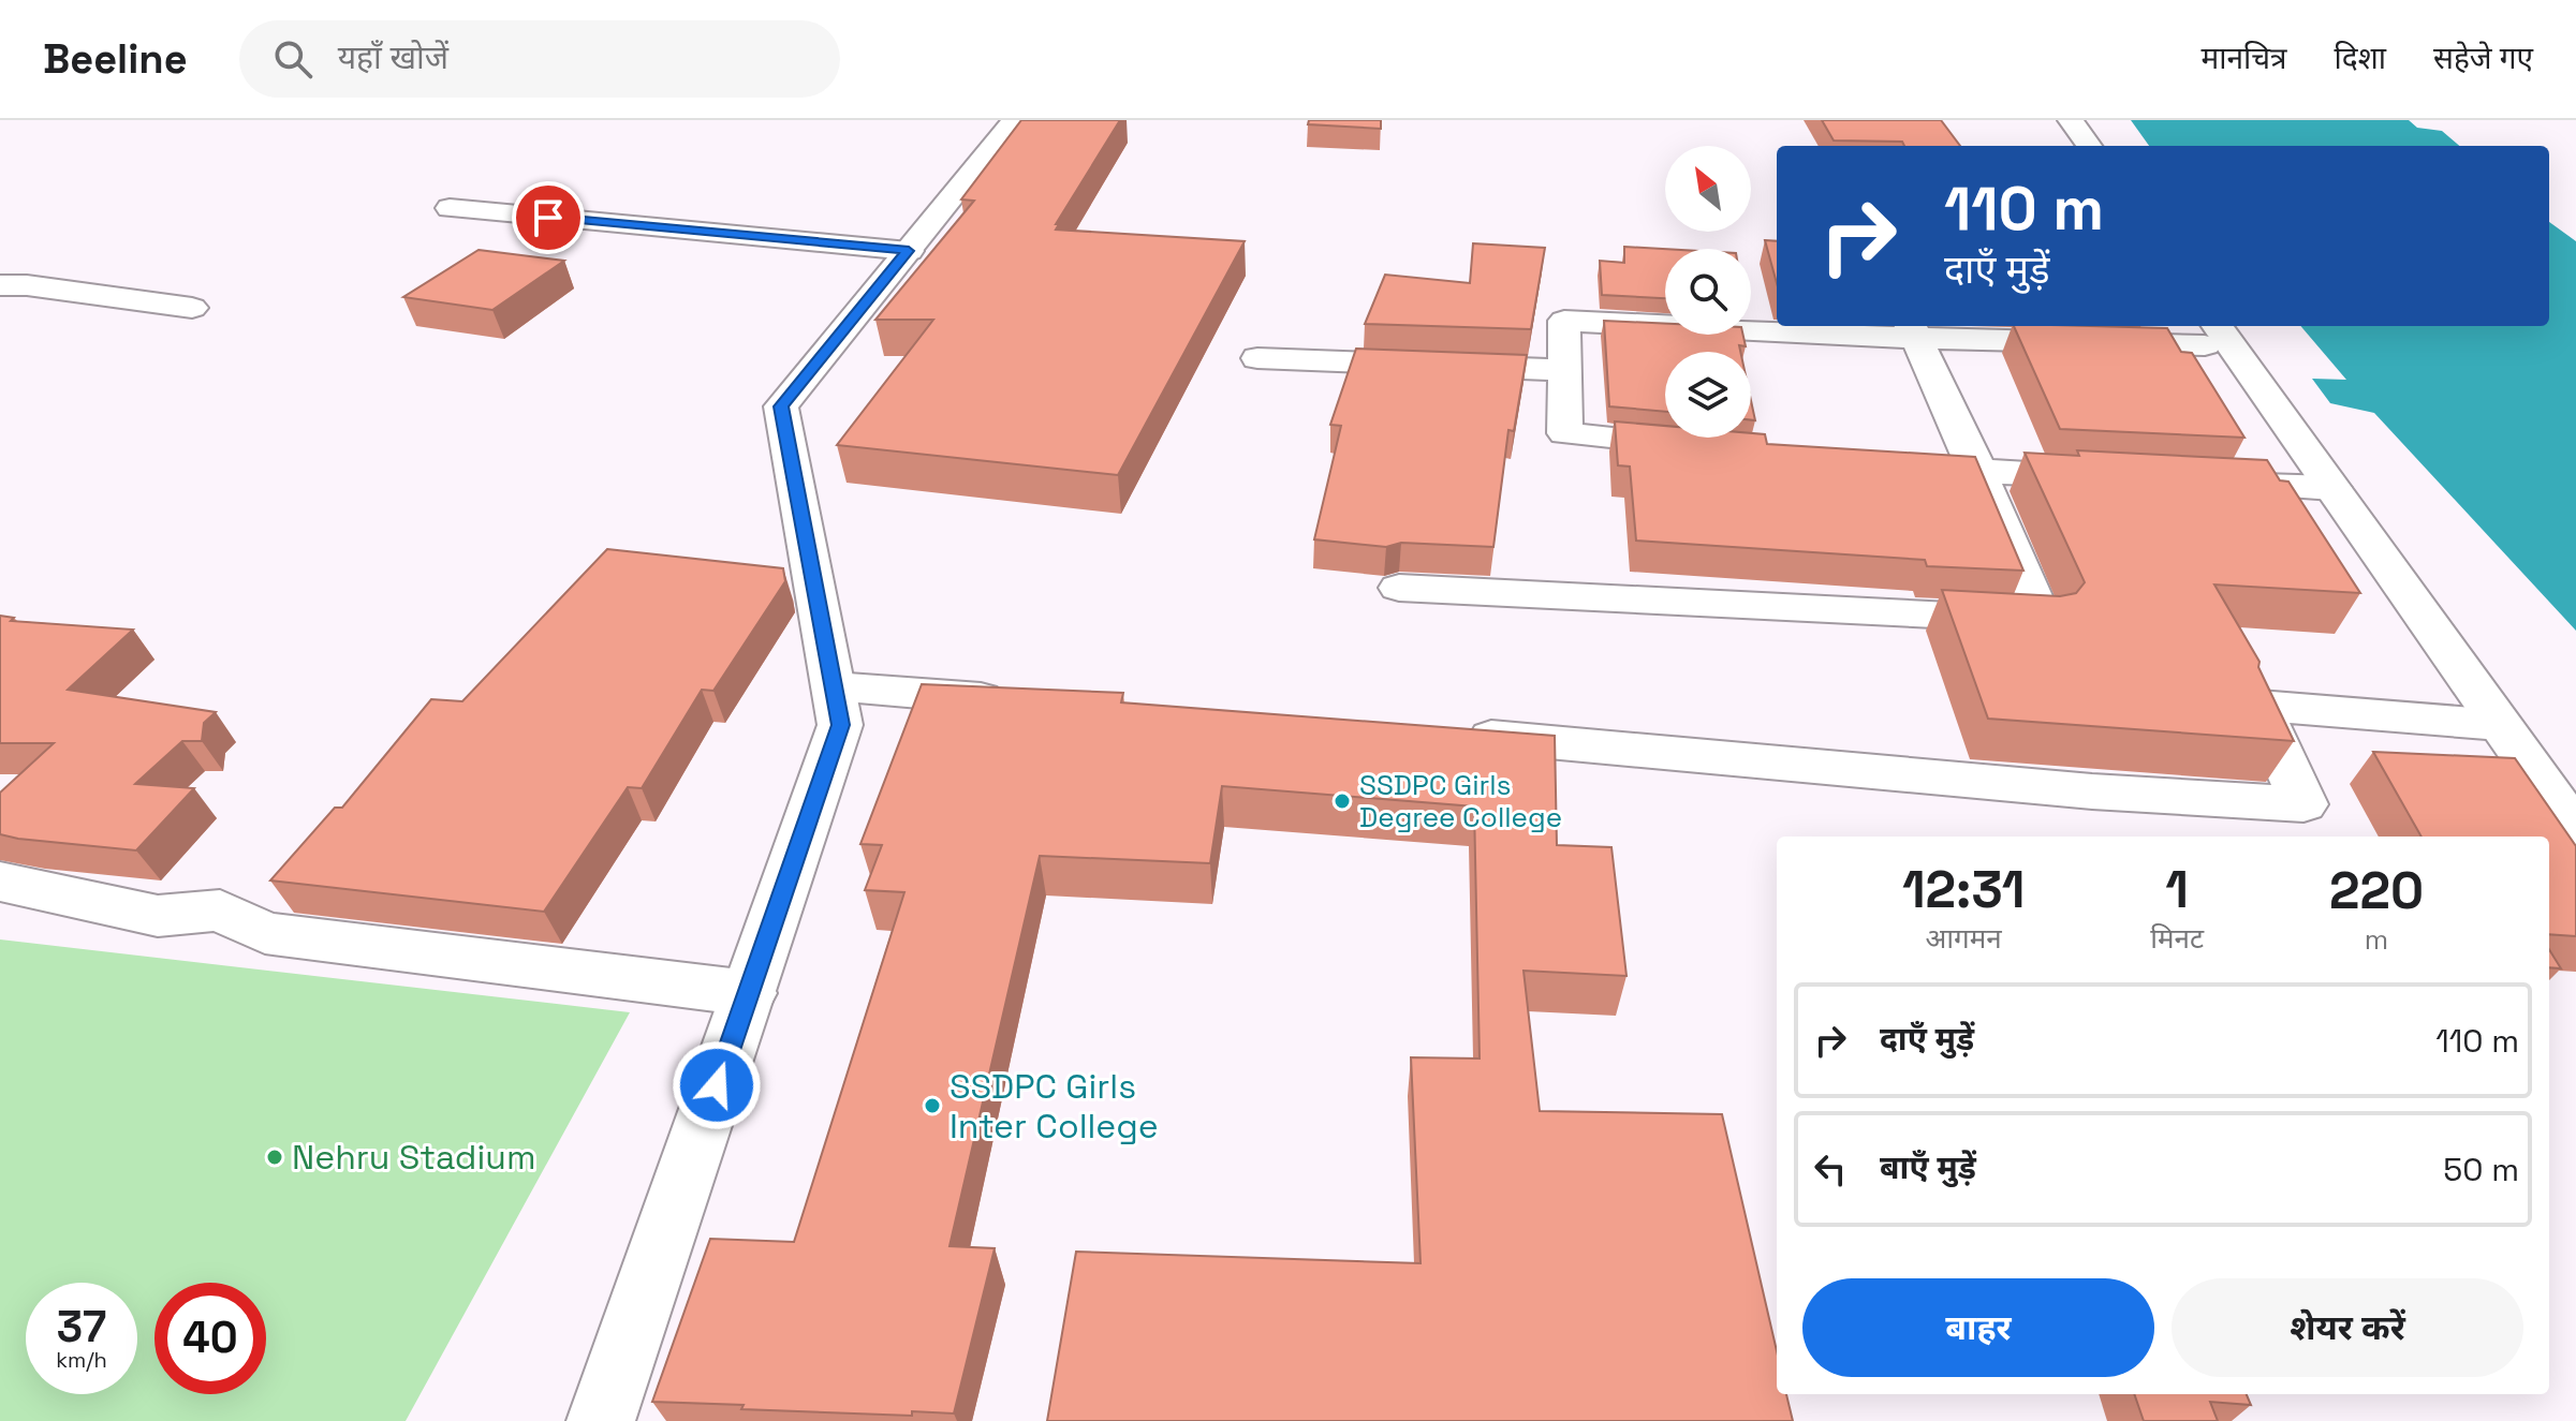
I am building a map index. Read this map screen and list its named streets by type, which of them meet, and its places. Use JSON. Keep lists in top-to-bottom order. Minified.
{"places":["SSDPC Girls Degree College","SSDPC Girls Inter College","Nehru Stadium"],"north":"top left","page":{"header":"Beeline","search":"यहाँ खोजें","nav":["मानचित्र","दिशा","सहेजे गए"],"turn":["110 m","दाएँ मुड़ें"],"eta":["12:31","आगमन","1","मिनट","220","m"],"list":[{"name":"दाएँ मुड़ें","value":"110 m"},{"name":"बाएँ मुड़ें","value":"50 m"}],"buttons":["बाहर","शेयर करें"],"speed":"37 km/h","limit":"40"}}
